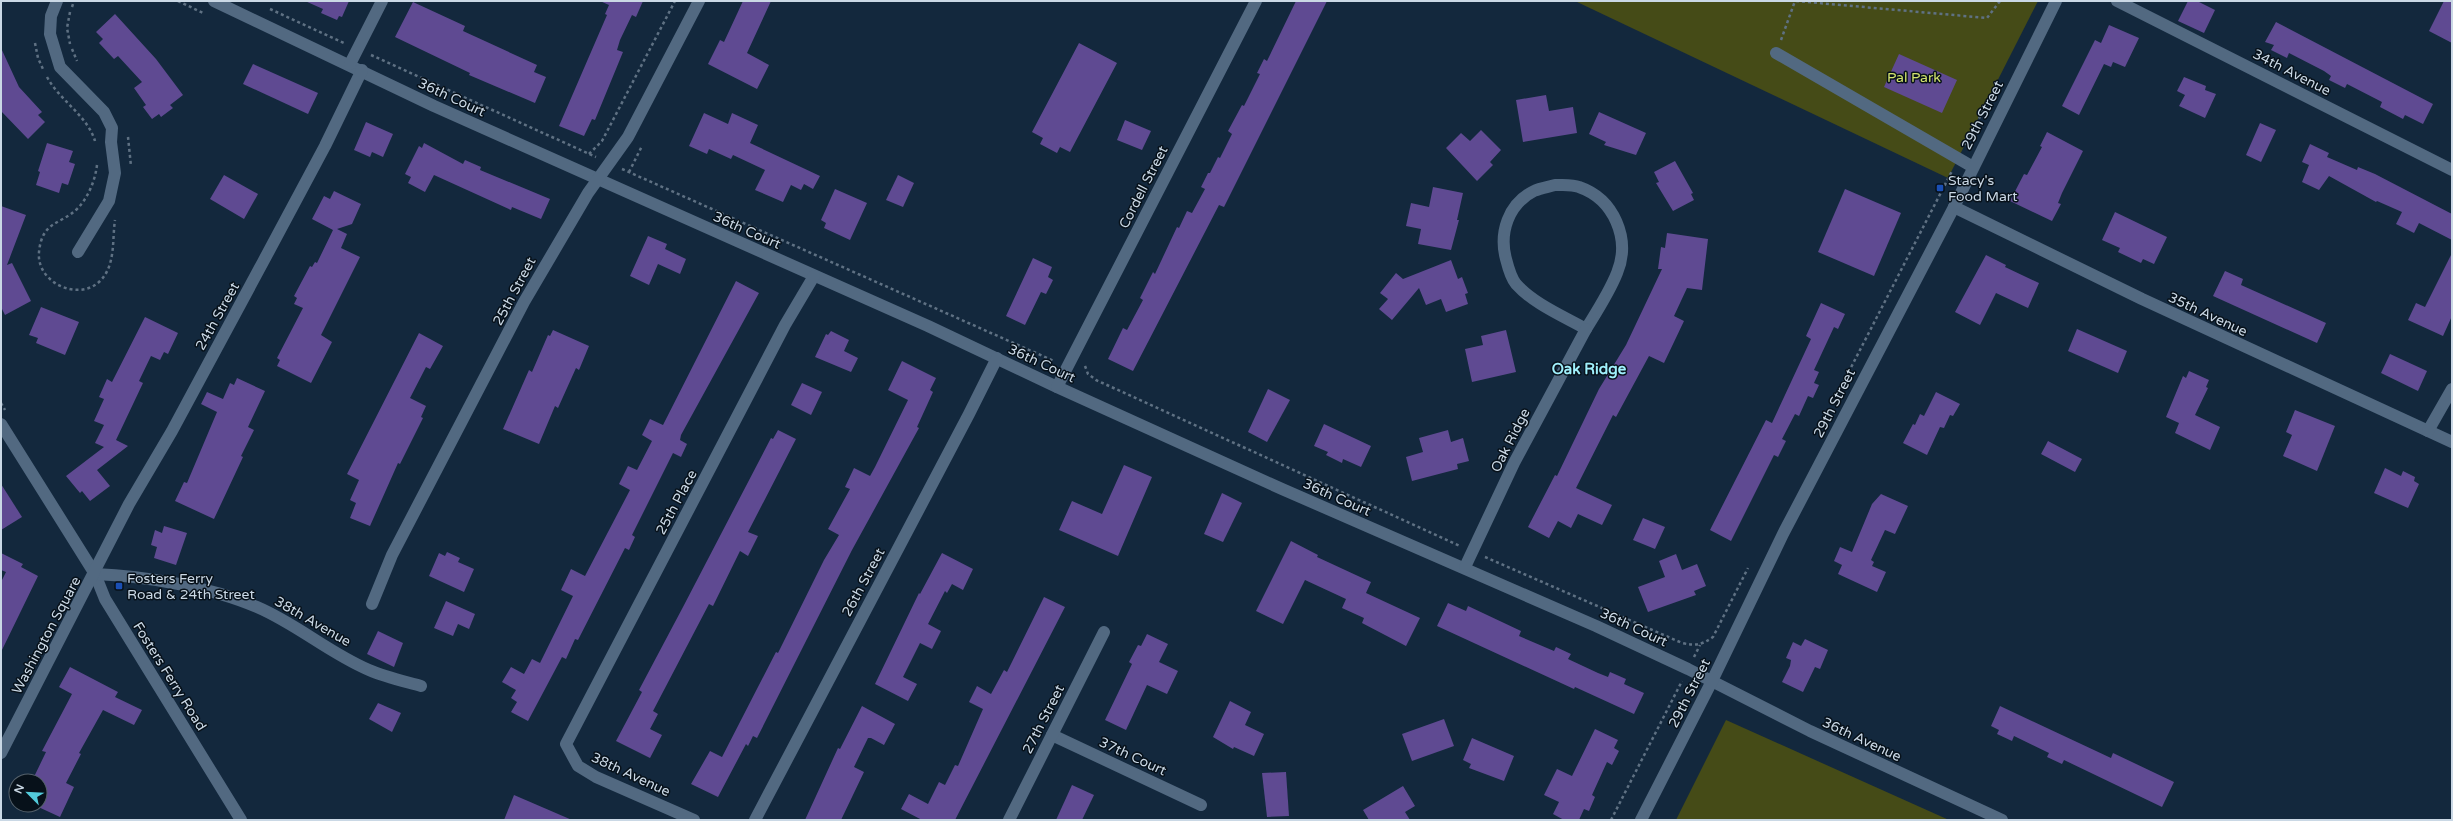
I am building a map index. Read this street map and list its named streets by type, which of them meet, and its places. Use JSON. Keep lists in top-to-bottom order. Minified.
{"streets":{"street":["34th Avenue","36th Court","29th Street","Cordell Street","25th Street","35th Avenue","24th Street","Oak Ridge","25th Place","26th Street","38th Avenue","Washington Square","Fosters Ferry Road","27th Street","36th Avenue","37th Court"]},"crossings":[["36th Court","29th Street"],["36th Court","Cordell Street"],["36th Court","25th Street"],["36th Court","24th Street"],["36th Court","Oak Ridge"],["36th Court","25th Place"],["36th Court","26th Street"],["36th Court","36th Avenue"],["29th Street","35th Avenue"],["29th Street","36th Avenue"],["24th Street","38th Avenue"],["24th Street","Washington Square"],["24th Street","Fosters Ferry Road"],["25th Place","38th Avenue"],["38th Avenue","Washington Square"],["38th Avenue","Fosters Ferry Road"],["Washington Square","Fosters Ferry Road"],["27th Street","37th Court"]],"districts":["Oak Ridge"],"parks":["Pal Park"],"places":{"transit":["Stacy's Food Mart","Fosters Ferry Road & 24th Street"]},"north":"top left"}
